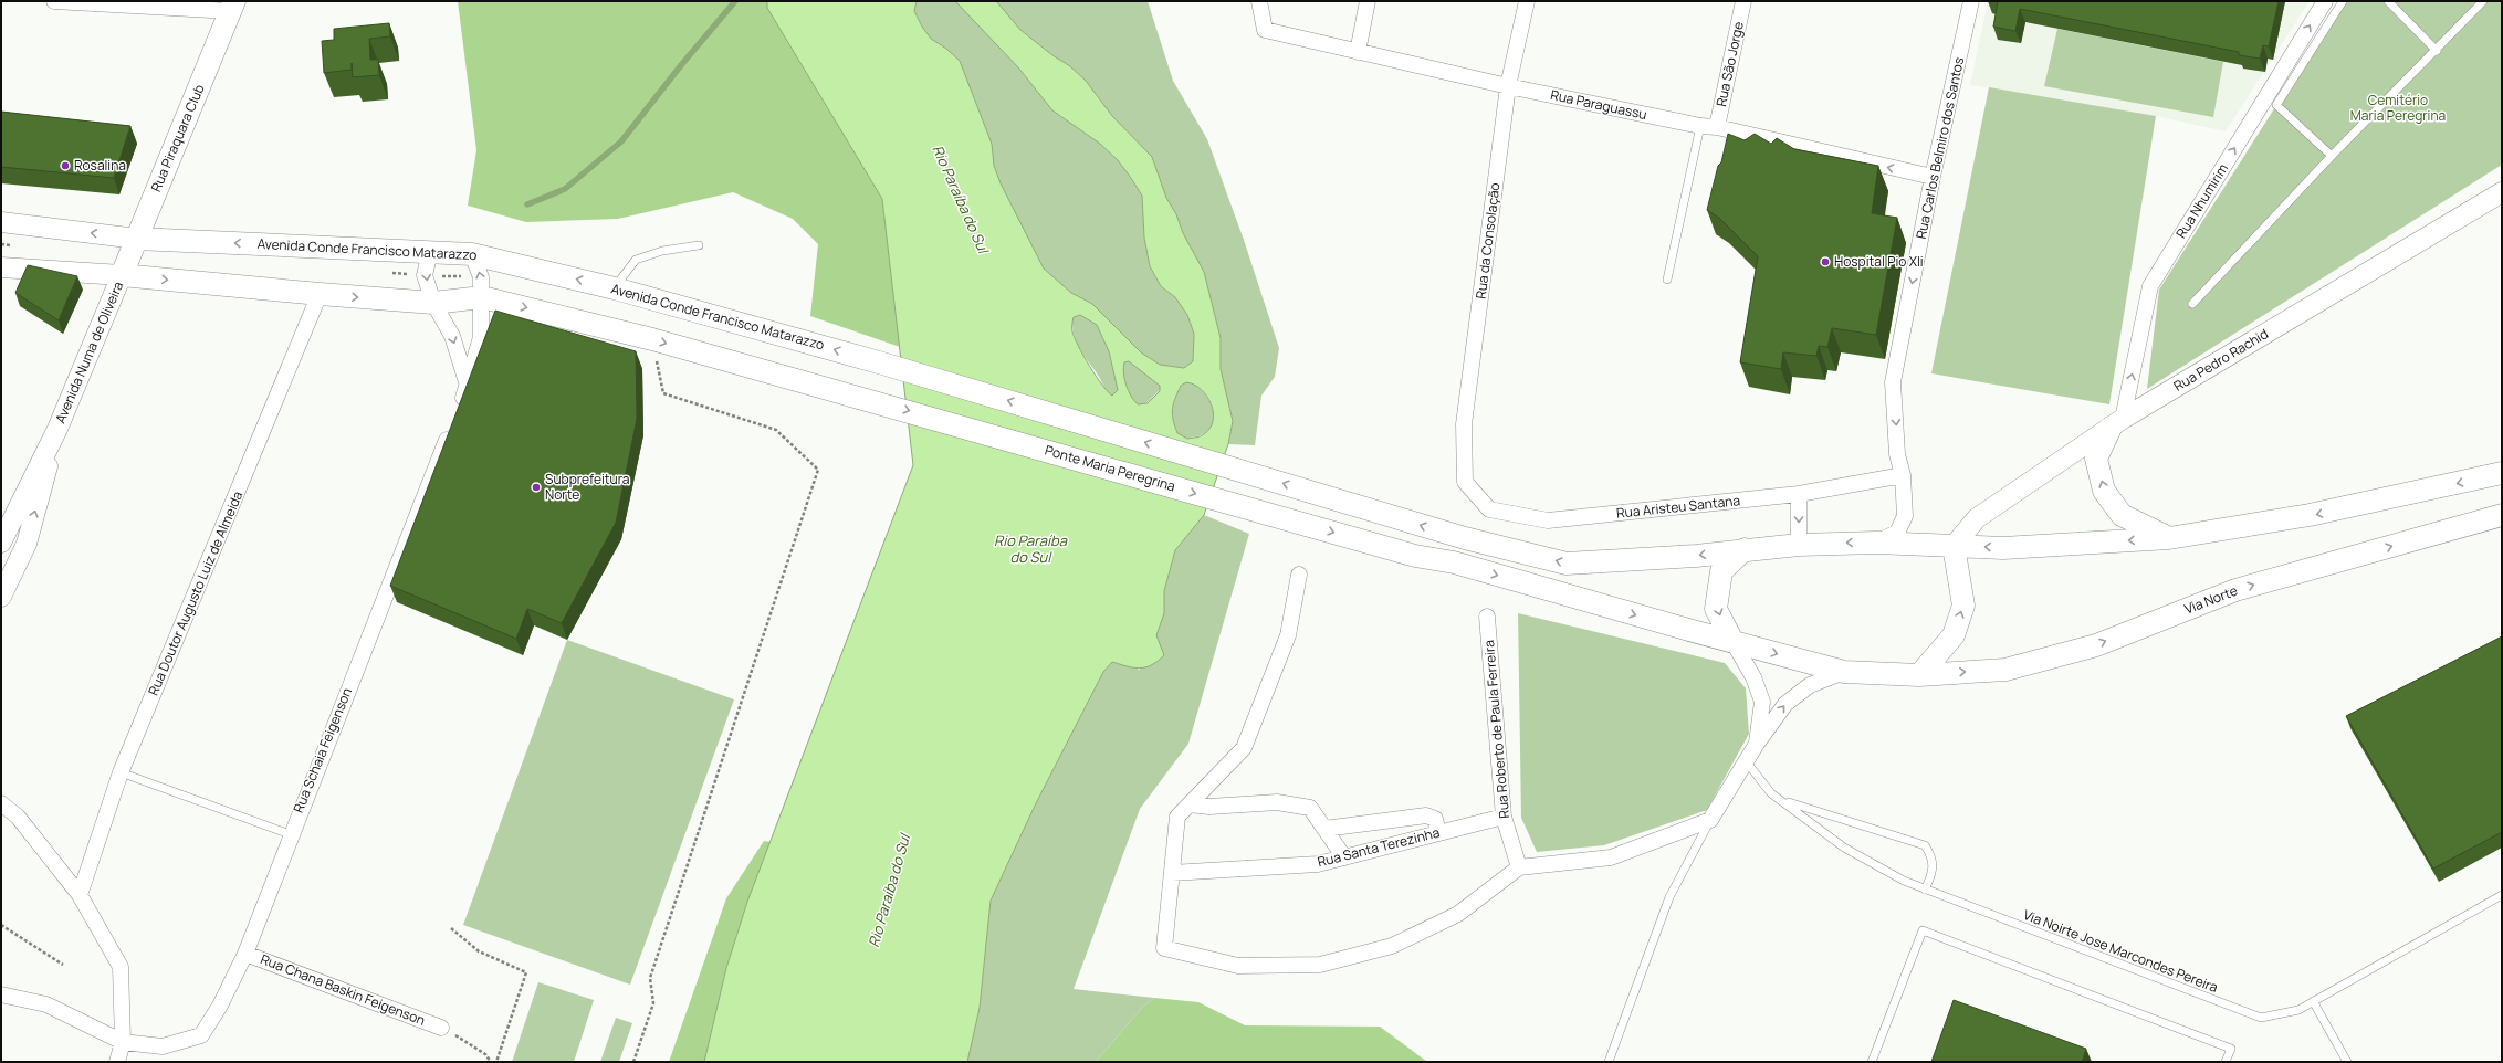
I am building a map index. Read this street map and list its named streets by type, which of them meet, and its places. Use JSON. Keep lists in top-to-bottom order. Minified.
{"streets":{"main road":["Rua Piraquara Club","Avenida Conde Francisco Matarazzo","Ponte Maria Peregrina","Via Norte"],"street":["Rua São Jorge","Rua Paraguassu","Rua Carlos Belmiro dos Santos","Rua Nhumirim","Rua da Consolação","Avenida Numa de Oliveira","Rua Pedro Rachid","Rua Aristeu Santana","Rua Doutor Augusto Luiz de Almeida","Rua Roberto de Paula Ferreira","Rua Schaia Feigenson","Rua Santa Terezinha","Rua Chana Baskin Feigenson"],"lane":["Via Noirte Jose Marcondes Pereira"]},"crossings":[["Rua São Jorge","Rua Paraguassu"],["Rua Paraguassu","Rua Carlos Belmiro dos Santos"],["Rua Paraguassu","Rua da Consolação"],["Rua Piraquara Club","Avenida Conde Francisco Matarazzo"],["Rua Piraquara Club","Avenida Numa de Oliveira"],["Rua Carlos Belmiro dos Santos","Rua Aristeu Santana"],["Rua Nhumirim","Rua Pedro Rachid"],["Rua da Consolação","Rua Aristeu Santana"],["Ponte Maria Peregrina","Via Norte"],["Rua Roberto de Paula Ferreira","Rua Santa Terezinha"],["Rua Schaia Feigenson","Rua Chana Baskin Feigenson"]],"one_way":["Rua Carlos Belmiro dos Santos","Rua Nhumirim","Avenida Conde Francisco Matarazzo","Ponte Maria Peregrina"],"water":["Rio Paraíba do Sul"],"parks":["Cemitério Maria Peregrina"],"places":["Rosalina","Hospital Pio XIi","Subprefeitura Norte"]}
